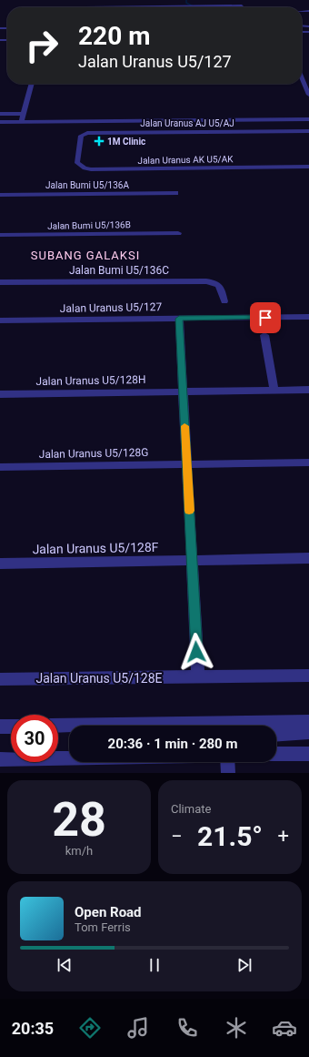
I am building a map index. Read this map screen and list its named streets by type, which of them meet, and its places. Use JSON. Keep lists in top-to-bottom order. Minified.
{"streets":{"street":["Jalan Uranus AJ U5/AJ","Jalan Uranus AK U5/AK","Jalan Bumi U5/136A","Jalan Bumi U5/136B","Jalan Bumi U5/136C","Jalan Uranus U5/127","Jalan Uranus U5/128H","Jalan Uranus U5/128G","Jalan Uranus U5/128F","Jalan Uranus U5/128E"]},"crossings":[["Jalan Uranus AJ U5/AJ","Jalan Uranus AK U5/AK"]],"districts":["SUBANG GALAKSI"],"places":{"health":["1M Clinic"]},"page":{"turn":["220 m","Jalan Uranus U5/127"],"limit":"30","trip":"20:36 · 1 min · 280 m","tile":[["28","km/h"],"Climate"],"heat":["−","21.5°","+"],"song":["Open Road","Tom Ferris"],"tabs":"20:35"}}
